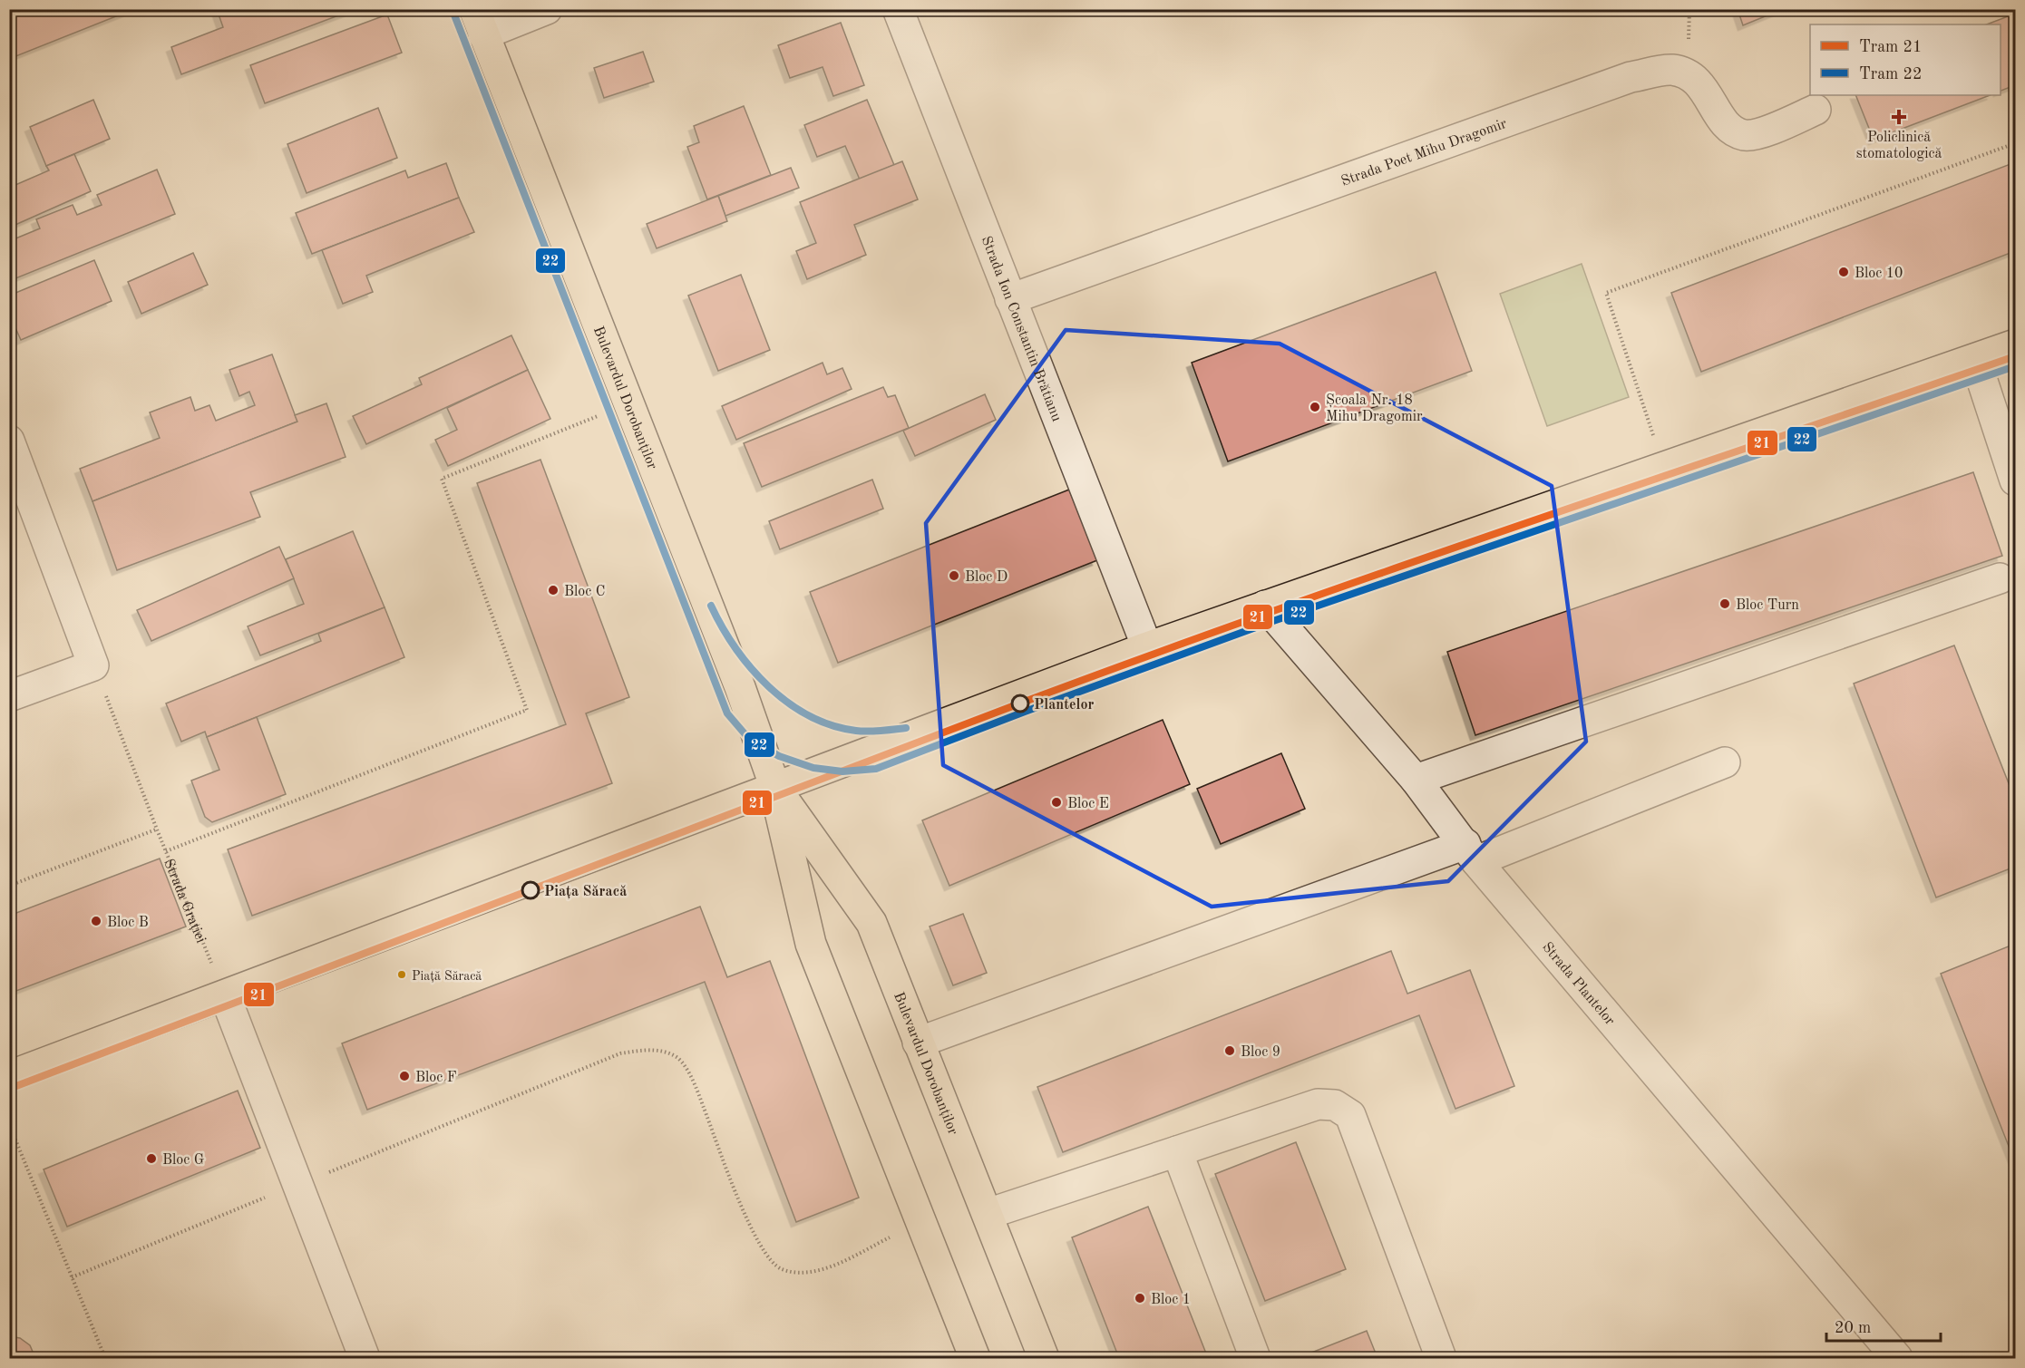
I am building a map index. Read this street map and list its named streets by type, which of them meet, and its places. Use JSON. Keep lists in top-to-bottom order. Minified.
{"streets":{"main road":["Bulevardul Dorobanților"],"street":["Strada Poet Mihu Dragomir","Strada Ion Constantin Brătianu","Strada Plantelor"],"path":["Strada Grației"]},"crossings":[["Strada Poet Mihu Dragomir","Strada Ion Constantin Brătianu"]],"places":{"health":["Policlinică stomatologică"],"other":["Bloc 10","Școala Nr. 18 Mihu Dragomir","Bloc D","Bloc C","Bloc Turn","Plantelor","Bloc E","Piața Săracă","Bloc B","Piață Săracă","Bloc 9","Bloc F","Bloc G","Bloc 1"]},"lines":["tram line 22","tram line 21"],"legend":["Tram 21","Tram 22"],"scale_bar":"20 m"}
